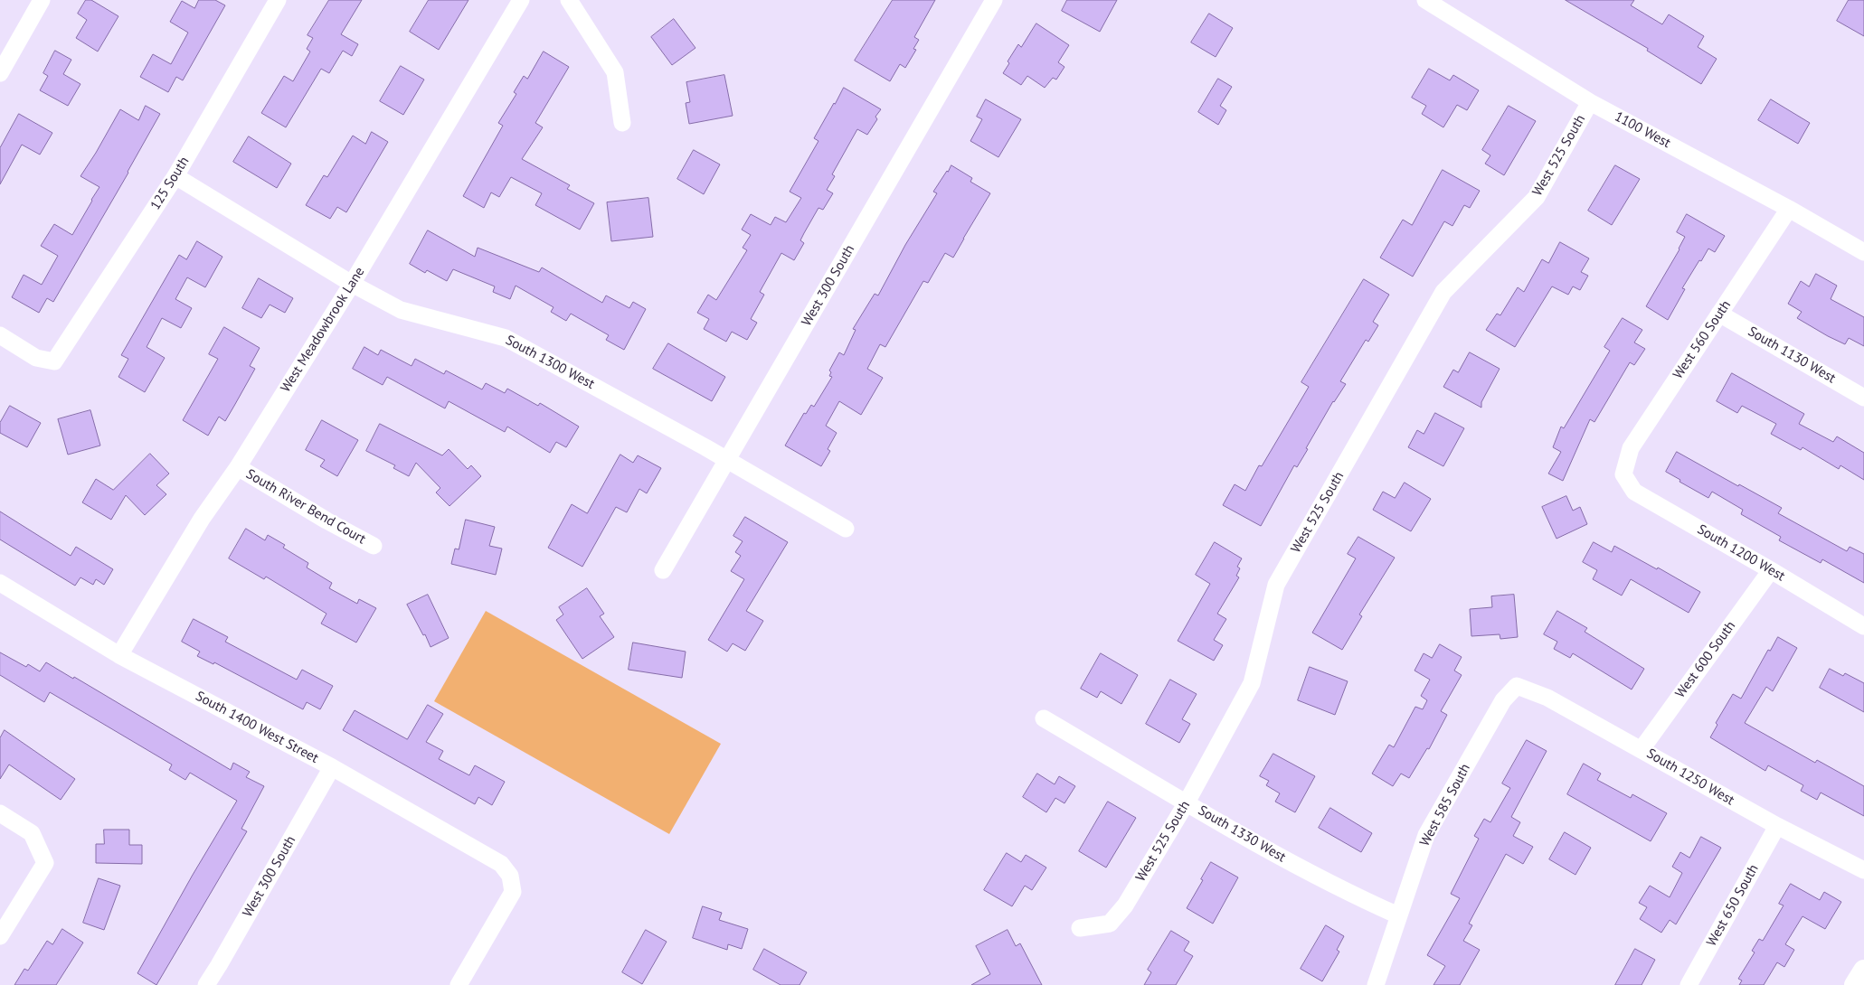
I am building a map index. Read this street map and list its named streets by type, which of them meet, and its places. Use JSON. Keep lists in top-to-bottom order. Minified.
{"streets":{"street":["1100 West","West 525 South","125 South","West 300 South","West Meadowbrook Lane","West 560 South","South 1130 West","South 1300 West","South River Bend Court","South 1200 West","West 600 South","South 1400 West Street","South 1250 West","West 585 South","South 1330 West","West 650 South"]},"crossings":[["1100 West","West 525 South"],["1100 West","West 560 South"],["West 525 South","South 1330 West"],["125 South","South 1300 West"],["West 300 South","South 1300 West"],["West 300 South","South 1400 West Street"],["West Meadowbrook Lane","South 1300 West"],["West Meadowbrook Lane","South River Bend Court"],["West Meadowbrook Lane","South 1400 West Street"],["West 560 South","South 1130 West"],["West 560 South","South 1200 West"],["South 1200 West","West 600 South"],["West 600 South","South 1250 West"],["South 1250 West","West 585 South"],["South 1250 West","West 650 South"],["West 585 South","South 1330 West"]]}
